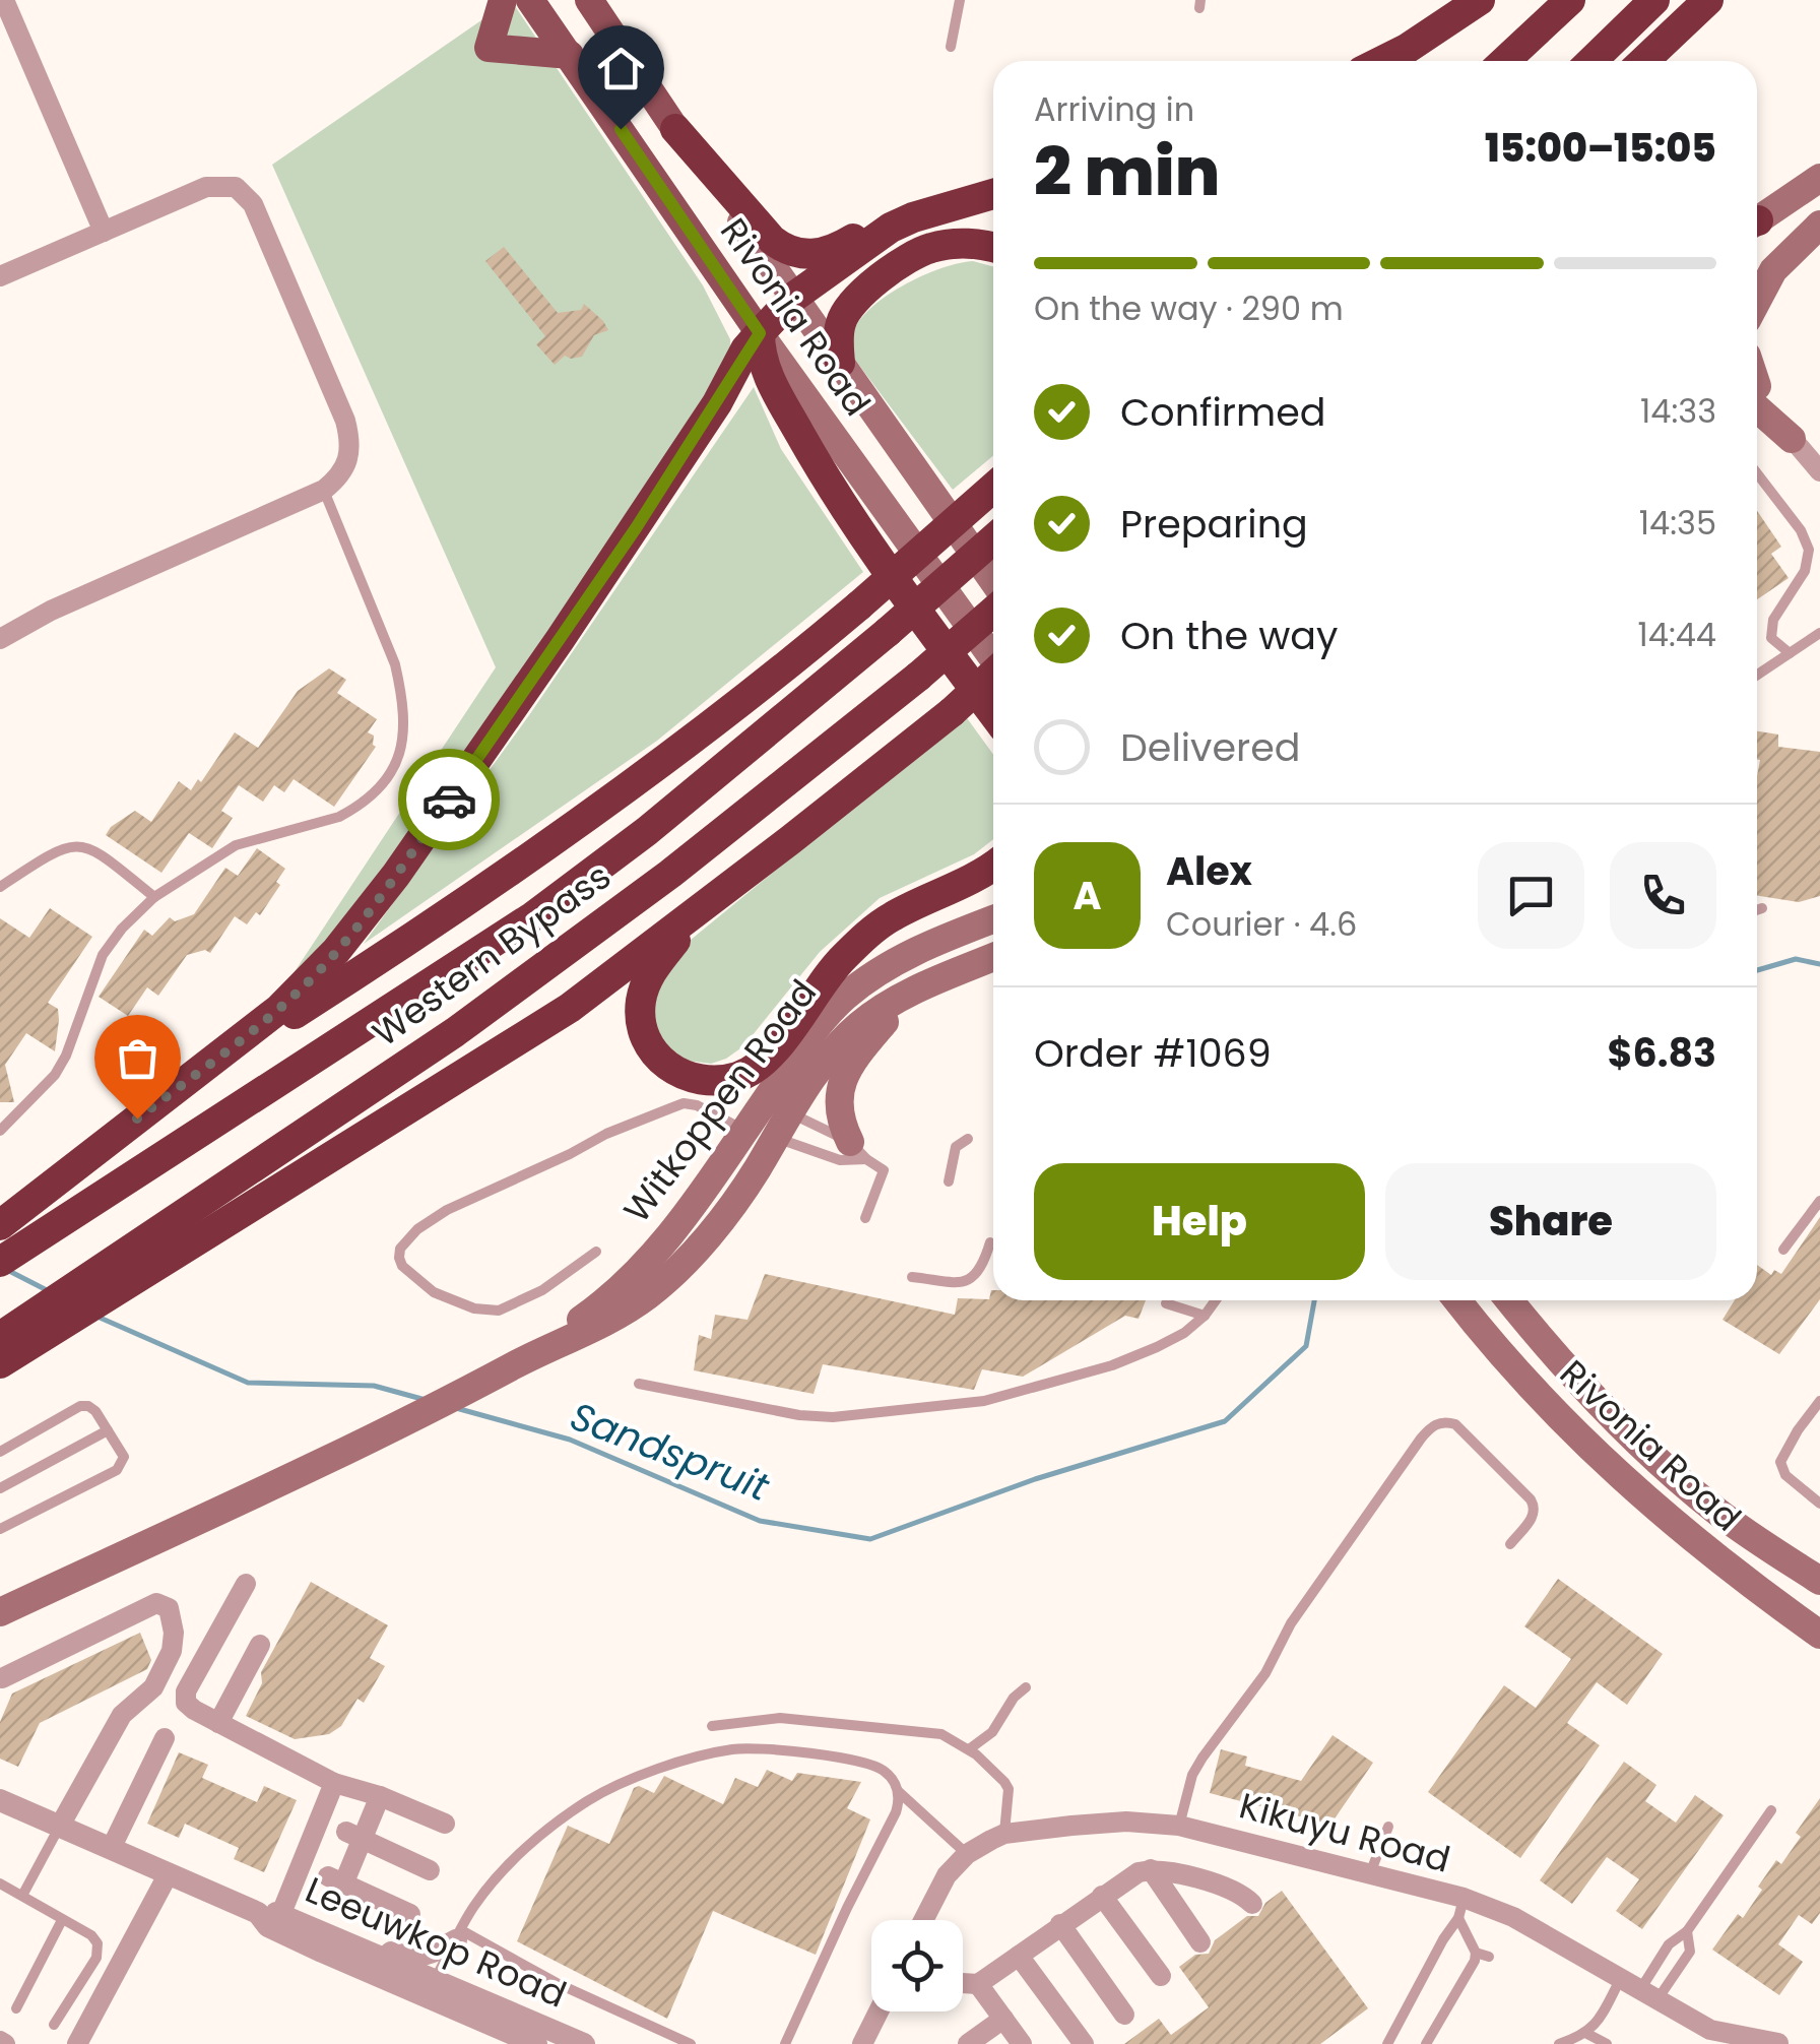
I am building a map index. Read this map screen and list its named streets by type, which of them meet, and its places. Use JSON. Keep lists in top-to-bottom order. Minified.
{"streets":{"highway":["Western Bypass"],"main road":["Rivonia Road","Witkoppen Road"],"street":["Kikuyu Road","Leeuwkop Road"]},"water":["Sandspruit"],"page":{"heading":["2 min","Arriving in","15:00–15:05"],"panel":["Alex","Courier · 4.6","Order #1069","$6.83"],"bar":"On the way · 290 m","list":[["Confirmed","14:33"],["Preparing","14:35"],["On the way","14:44"],"Delivered"],"round":"A","buttons":["Help","Share"]}}
